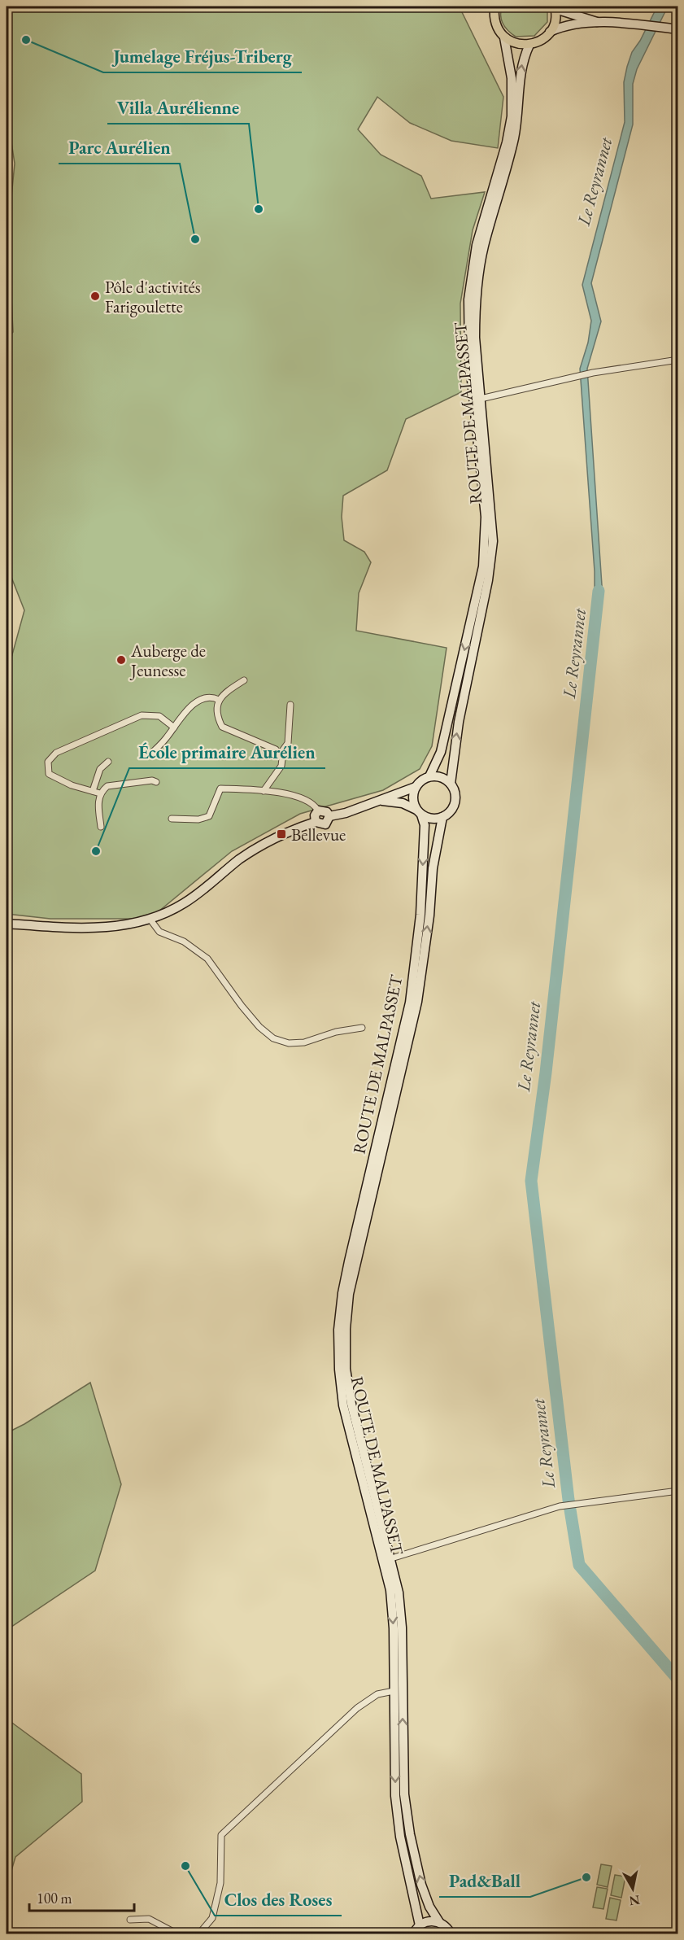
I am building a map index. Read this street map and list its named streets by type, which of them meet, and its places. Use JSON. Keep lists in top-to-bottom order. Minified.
{"streets":{"main road":["ROUTE DE MALPASSET"]},"water":["Le Reyrannet"],"places":{"other":["Jumelage Fréjus-Triberg","Villa Aurélienne","Parc Aurélien","Pôle d'activités Farigoulette","Auberge de Jeunesse","École primaire Aurélien","Clos des Roses","Pad&Ball"],"transit":["Bellevue"]},"scale_bar":"100 m","north":"bottom"}
